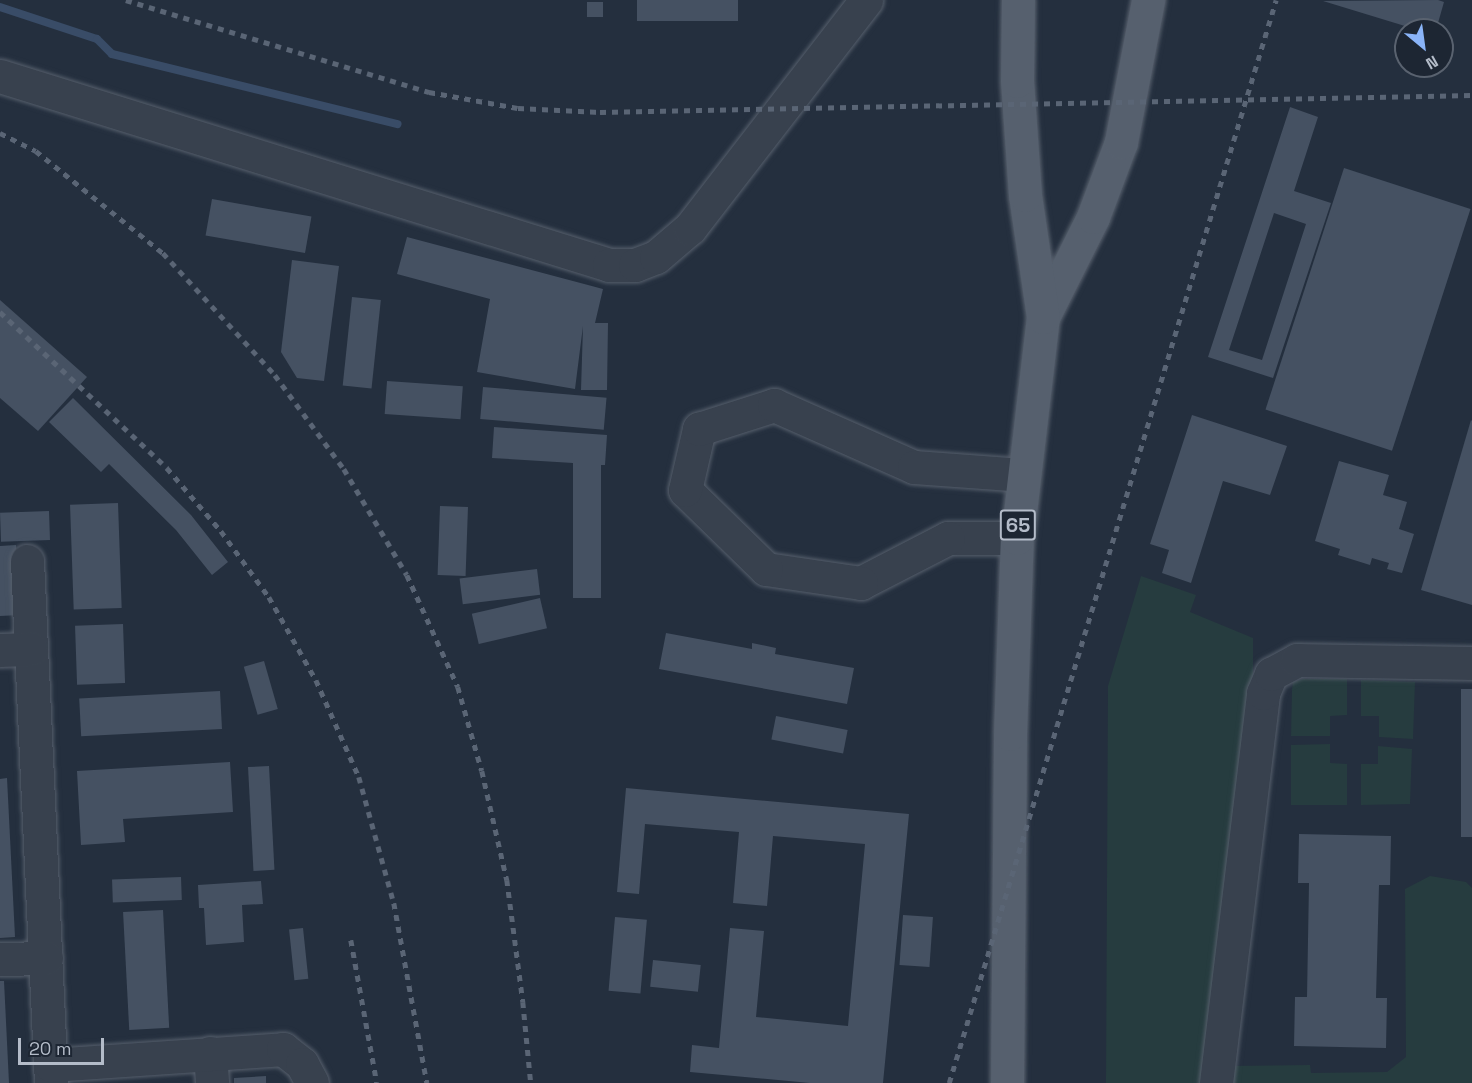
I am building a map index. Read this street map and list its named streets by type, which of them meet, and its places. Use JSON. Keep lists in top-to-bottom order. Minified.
{"streets":{"main road":["65"]},"scale_bar":"20 m","north":"bottom right"}
